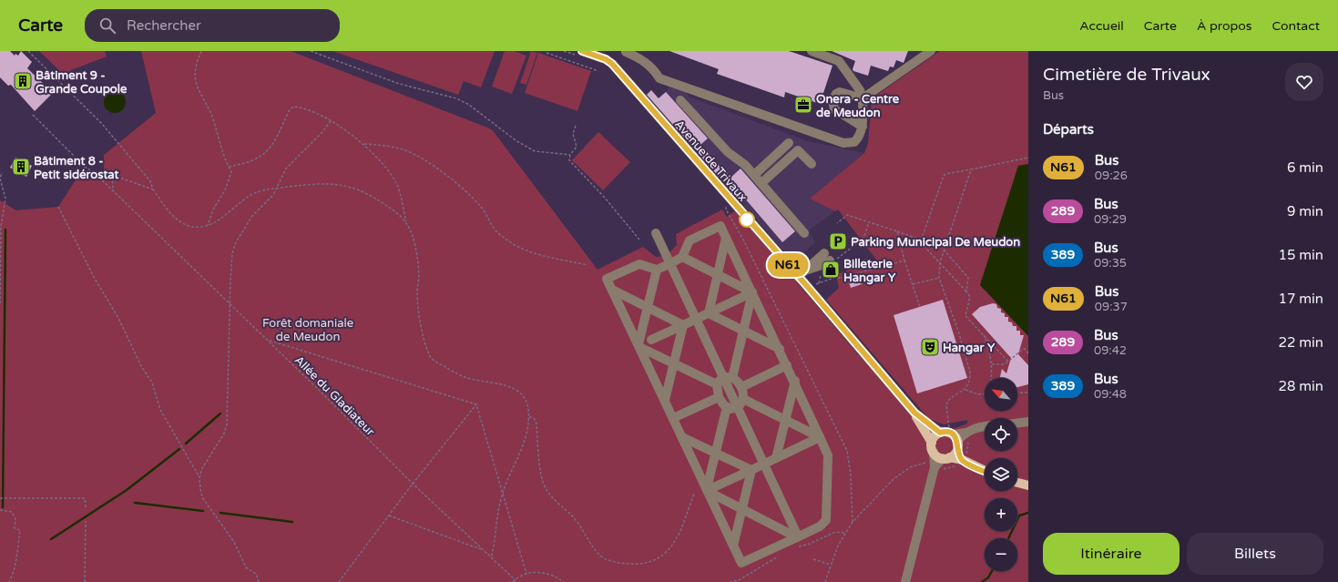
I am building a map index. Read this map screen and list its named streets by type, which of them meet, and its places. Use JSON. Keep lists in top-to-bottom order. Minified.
{"streets":{"main road":["Avenue de Trivaux"],"path":["Allée du Gladiateur"]},"parks":["Forêt domaniale de Meudon"],"places":{"building":["Bâtiment 9 - Grande Coupole","Bâtiment 8 - Petit sidérostat"],"office":["Onera - Centre de Meudon"],"parking":["Parking Municipal De Meudon"],"shop":["Billeterie Hangar Y"],"theatre":["Hangar Y"]},"lines":["bus line N61"],"north":"top left","page":{"header":"Carte","search":"Rechercher","nav":["Accueil","Carte","À propos","Contact"],"on_map":"N61","heading":[["Cimetière de Trivaux","Bus"],"Départs"],"list":[{"mark":"N61","name":"Bus","note":"09:26","value":"6 min"},{"mark":"289","name":"Bus","note":"09:29","value":"9 min"},{"mark":"389","name":"Bus","note":"09:35","value":"15 min"},{"mark":"N61","name":"Bus","note":"09:37","value":"17 min"},{"mark":"289","name":"Bus","note":"09:42","value":"22 min"},{"mark":"389","name":"Bus","note":"09:48","value":"28 min"}],"map_buttons":["+","−"],"buttons":["Itinéraire","Billets"]}}
